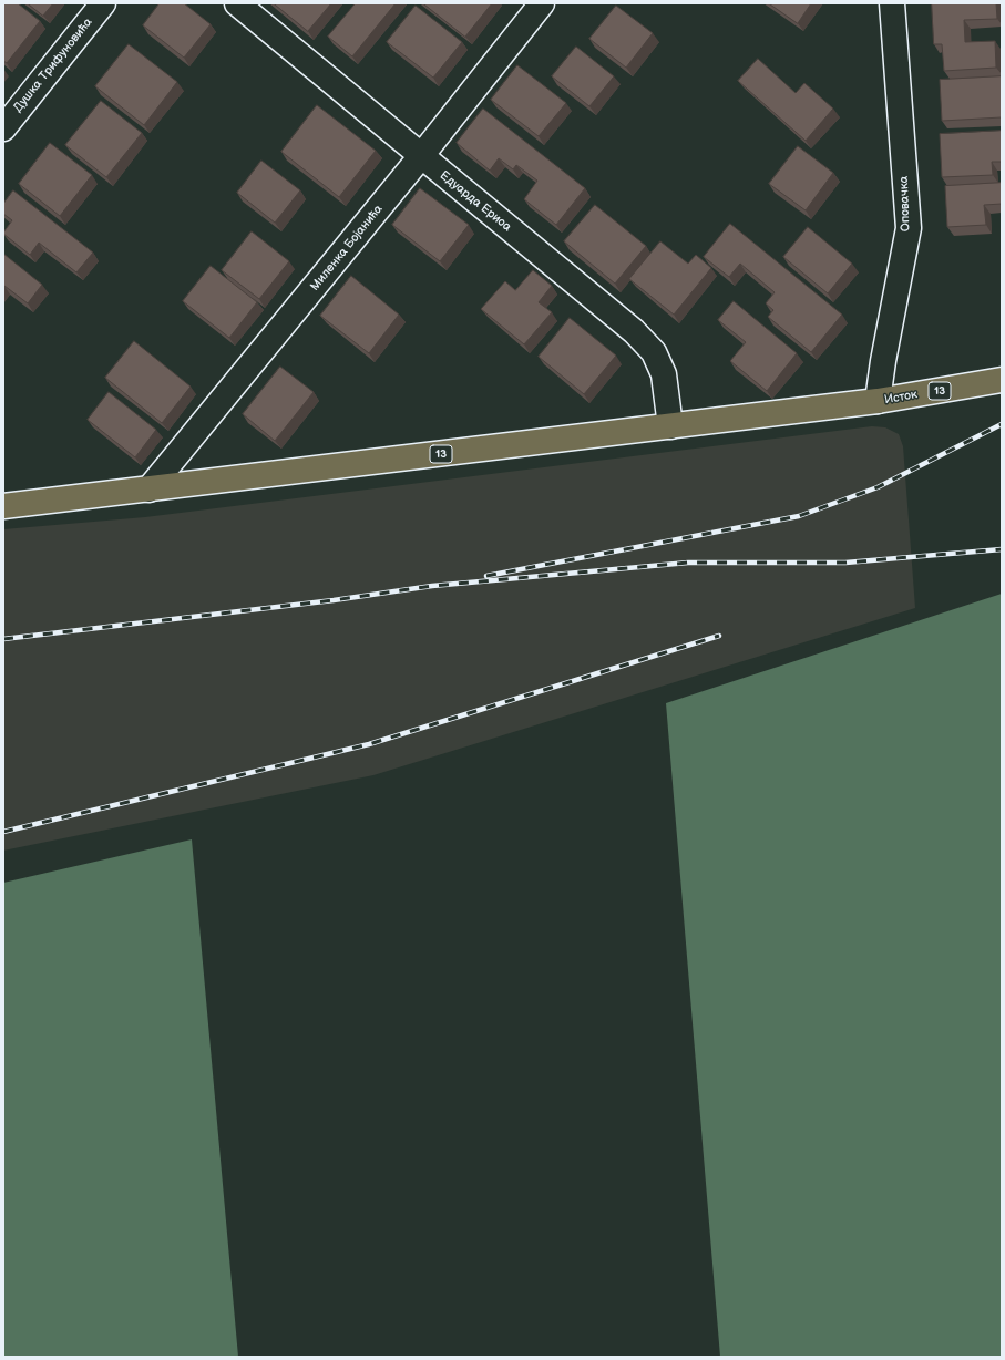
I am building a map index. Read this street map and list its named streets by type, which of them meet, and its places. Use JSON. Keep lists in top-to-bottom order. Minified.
{"streets":{"main road":["13","Исток"],"street":["Душка Трифуновића","Едуарда Ериоа","Оповачка","Миленка Бојанића"]},"crossings":[["Едуарда Ериоа","Миленка Бојанића"],["Едуарда Ериоа","13"],["Оповачка","13"],["Оповачка","Исток"],["Миленка Бојанића","13"],["13","Исток"]]}
